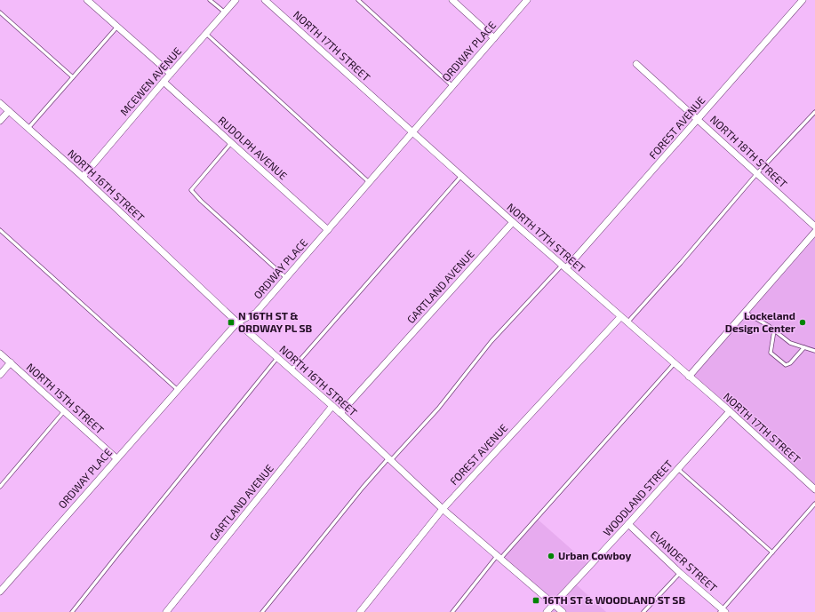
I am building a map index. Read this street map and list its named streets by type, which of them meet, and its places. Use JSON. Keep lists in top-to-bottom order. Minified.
{"streets":{"street":["NORTH 17TH STREET","ORDWAY PLACE","MCEWEN AVENUE","FOREST AVENUE","RUDOLPH AVENUE","NORTH 18TH STREET","NORTH 16TH STREET","GARTLAND AVENUE","NORTH 15TH STREET","WOODLAND STREET","EVANDER STREET"]},"crossings":[["NORTH 17TH STREET","ORDWAY PLACE"],["NORTH 17TH STREET","FOREST AVENUE"],["NORTH 17TH STREET","GARTLAND AVENUE"],["NORTH 17TH STREET","WOODLAND STREET"],["ORDWAY PLACE","RUDOLPH AVENUE"],["ORDWAY PLACE","NORTH 16TH STREET"],["ORDWAY PLACE","NORTH 15TH STREET"],["MCEWEN AVENUE","RUDOLPH AVENUE"],["MCEWEN AVENUE","NORTH 16TH STREET"],["FOREST AVENUE","NORTH 18TH STREET"],["FOREST AVENUE","NORTH 16TH STREET"],["NORTH 16TH STREET","GARTLAND AVENUE"],["NORTH 16TH STREET","WOODLAND STREET"],["WOODLAND STREET","EVANDER STREET"]],"places":{"transit":["N 16TH ST & ORDWAY PL SB","16TH ST & WOODLAND ST SB"],"other":["Lockeland Design Center","Urban Cowboy"]}}
